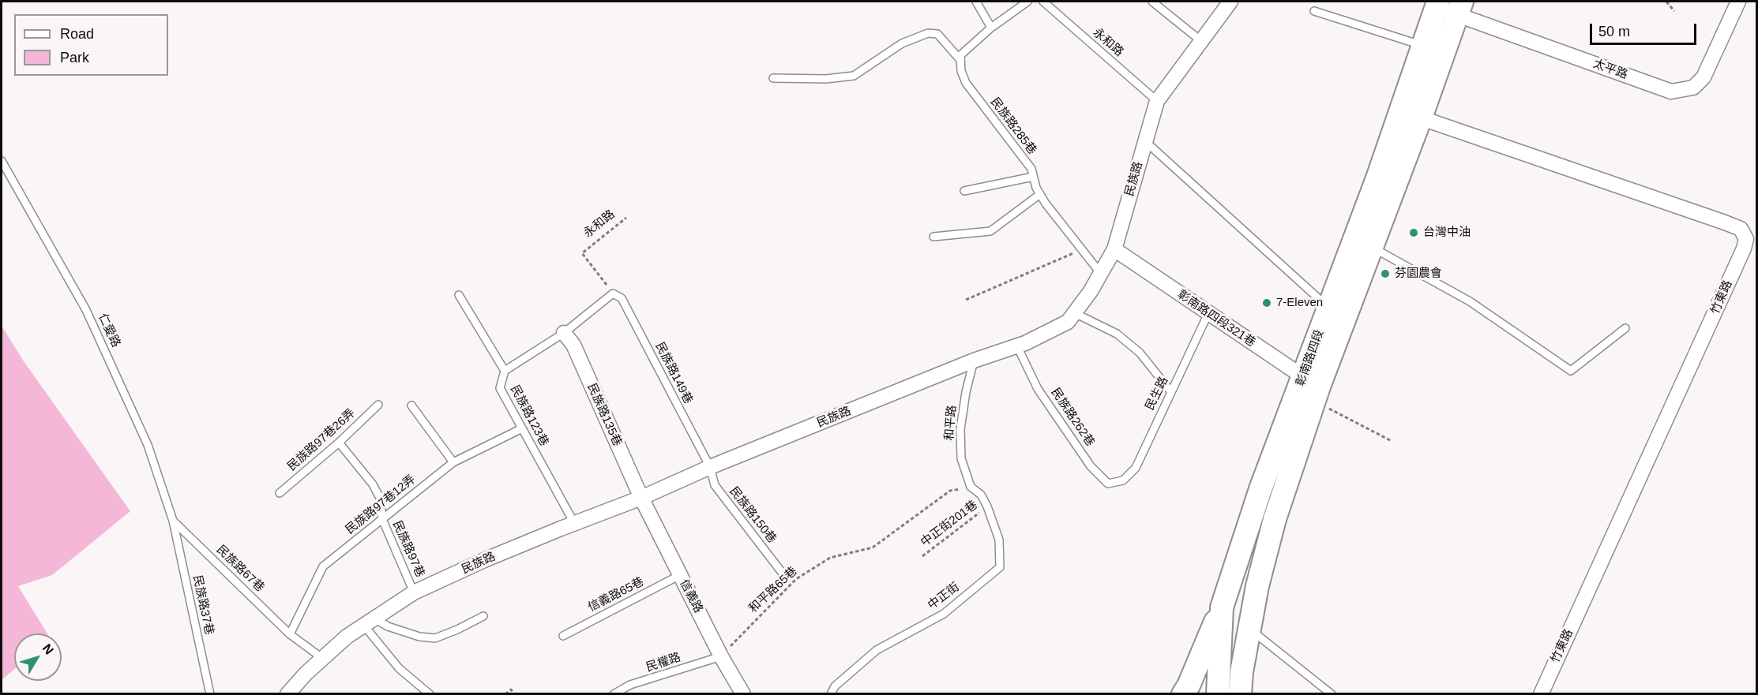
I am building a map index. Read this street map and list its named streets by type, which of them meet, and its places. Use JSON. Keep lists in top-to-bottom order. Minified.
{"streets":{"main road":["彰南路四段"],"street":["太平路","民族路","竹東路","彰南路四段321巷","民族路135巷","信義路"],"lane":["永和路","民族路285巷","仁愛路","民族路149巷","民生路","民族路123巷","民族路262巷","和平路","民族路97巷26弄","民族路97巷12弄","民族路150巷","民族路97巷","民族路67巷","信義路65巷","中正街","民族路37巷","民權路"],"path":["中正街201巷","和平路65巷"]},"crossings":[["永和路","民族路"],["永和路","民族路149巷"],["太平路","彰南路四段"],["民族路285巷","民族路"],["民族路","彰南路四段321巷"],["民族路","民族路149巷"],["民族路","民族路135巷"],["民族路","民族路123巷"],["民族路","民族路262巷"],["民族路","和平路"],["民族路","民族路150巷"],["民族路","民族路97巷"],["民族路","民族路67巷"],["民族路","信義路"],["竹東路","彰南路四段"],["彰南路四段321巷","彰南路四段"],["彰南路四段321巷","民生路"],["仁愛路","民族路67巷"],["仁愛路","民族路37巷"],["民族路149巷","民族路150巷"],["民生路","民族路262巷"],["民族路135巷","信義路"],["民族路123巷","民族路97巷12弄"],["和平路","和平路65巷"],["和平路","中正街"],["民族路97巷26弄","民族路97巷"],["民族路97巷12弄","民族路97巷"],["民族路97巷12弄","民族路67巷"],["中正街201巷","中正街"],["民族路67巷","民族路37巷"],["和平路65巷","信義路"],["和平路65巷","中正街"],["和平路65巷","民權路"],["信義路65巷","信義路"],["信義路","民權路"]],"places":["台灣中油","芬園農會","7-Eleven"],"legend":["Road","Park"],"scale_bar":"50 m","north":"top right"}
